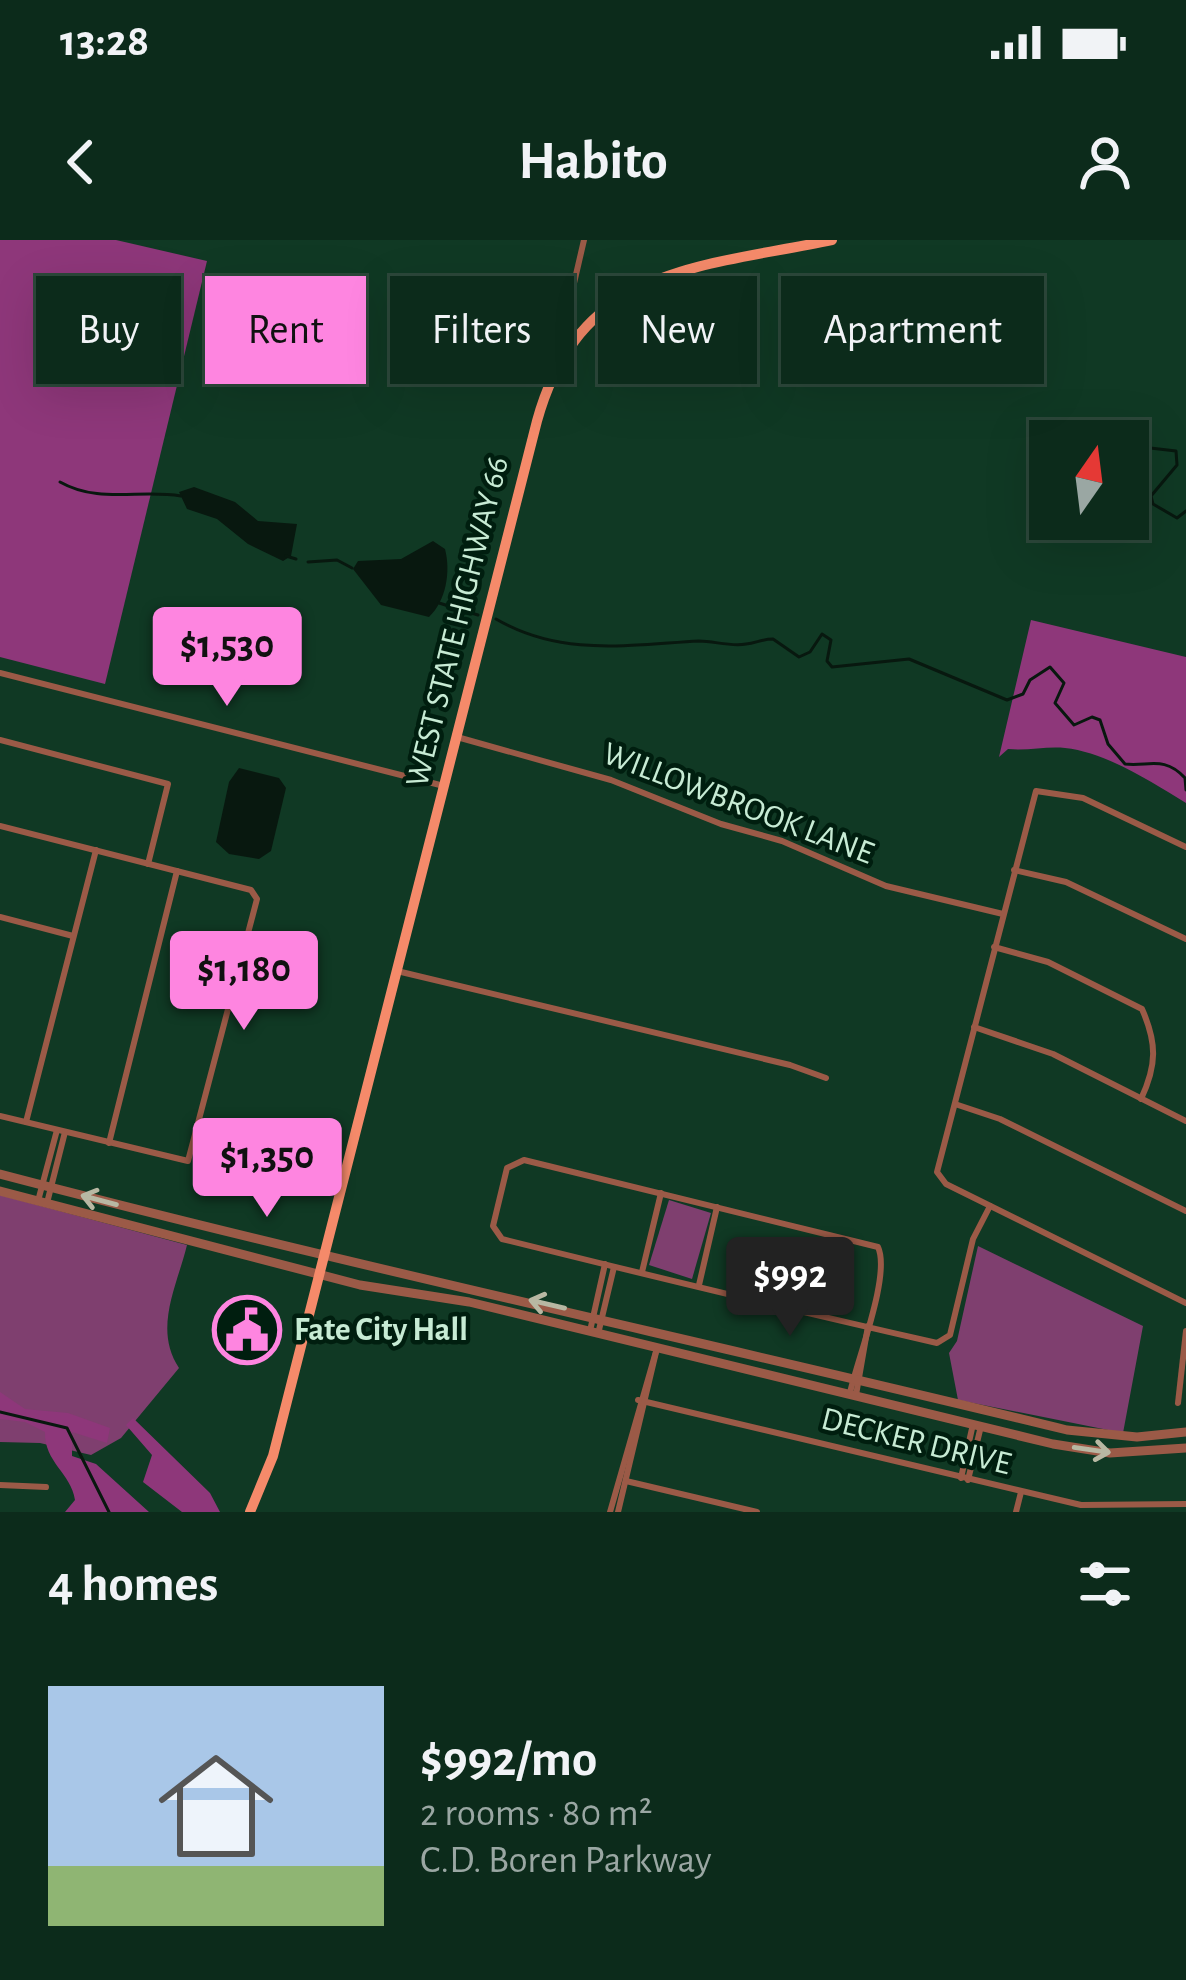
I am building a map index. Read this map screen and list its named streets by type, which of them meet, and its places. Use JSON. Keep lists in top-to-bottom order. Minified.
{"streets":{"main road":["WEST STATE HIGHWAY 66"],"street":["WILLOWBROOK LANE","DECKER DRIVE"]},"crossings":[["WEST STATE HIGHWAY 66","WILLOWBROOK LANE"]],"places":{"public building":["Fate City Hall"]},"north":"top","page":{"status":"13:28","header":"Habito","chip":["Buy","Rent","Filters","New","Apartment"],"price":["$1,530","$1,180","$1,350","$992"],"heading":"4 homes","list":[{"name":"$992/mo","note":"2 rooms · 80 m² · C.D. Boren Parkway"}]}}
